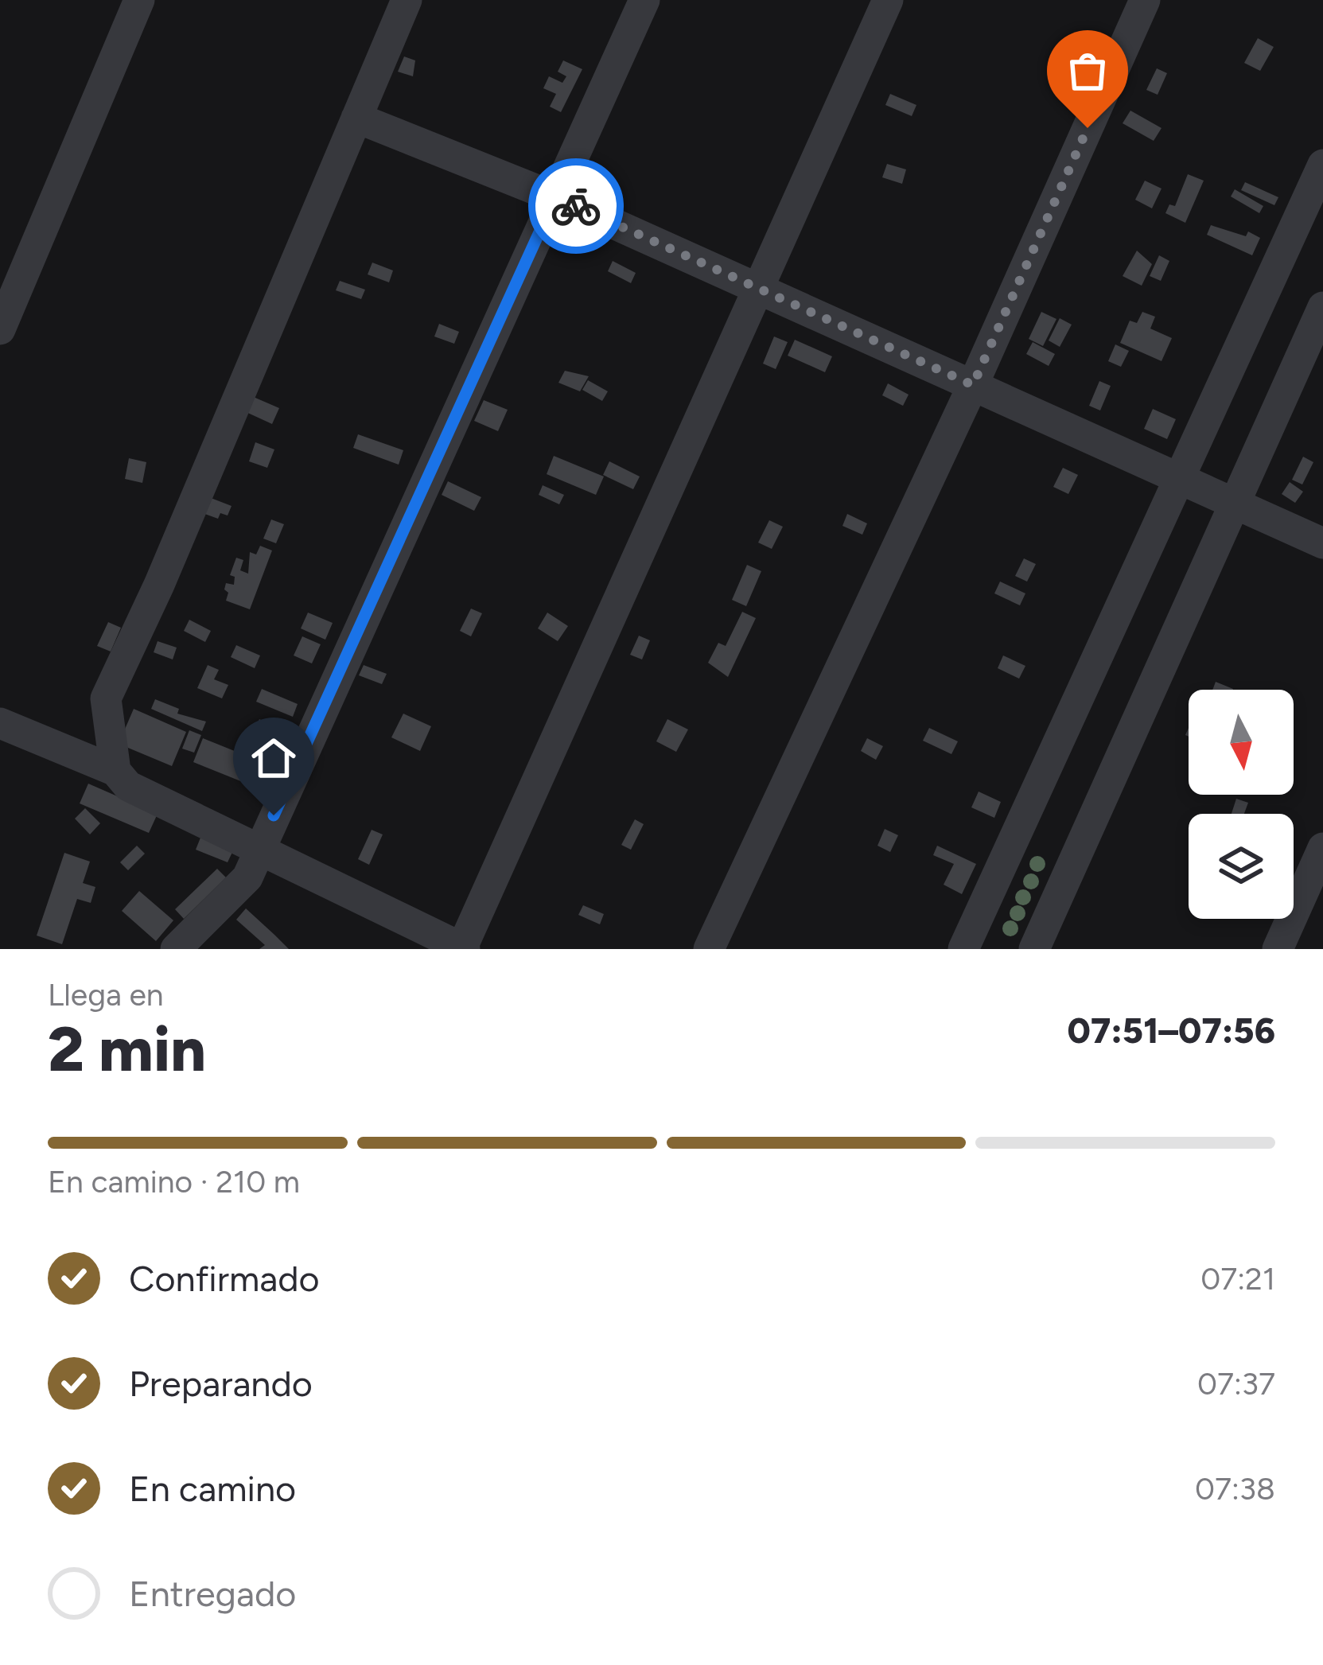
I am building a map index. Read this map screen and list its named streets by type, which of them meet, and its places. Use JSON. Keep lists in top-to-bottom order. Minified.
{"north":"bottom","page":{"heading":["2 min","Llega en","07:51–07:56"],"bar":"En camino · 210 m","list":[["Confirmado","07:21"],["Preparando","07:37"],["En camino","07:38"],"Entregado"]}}
